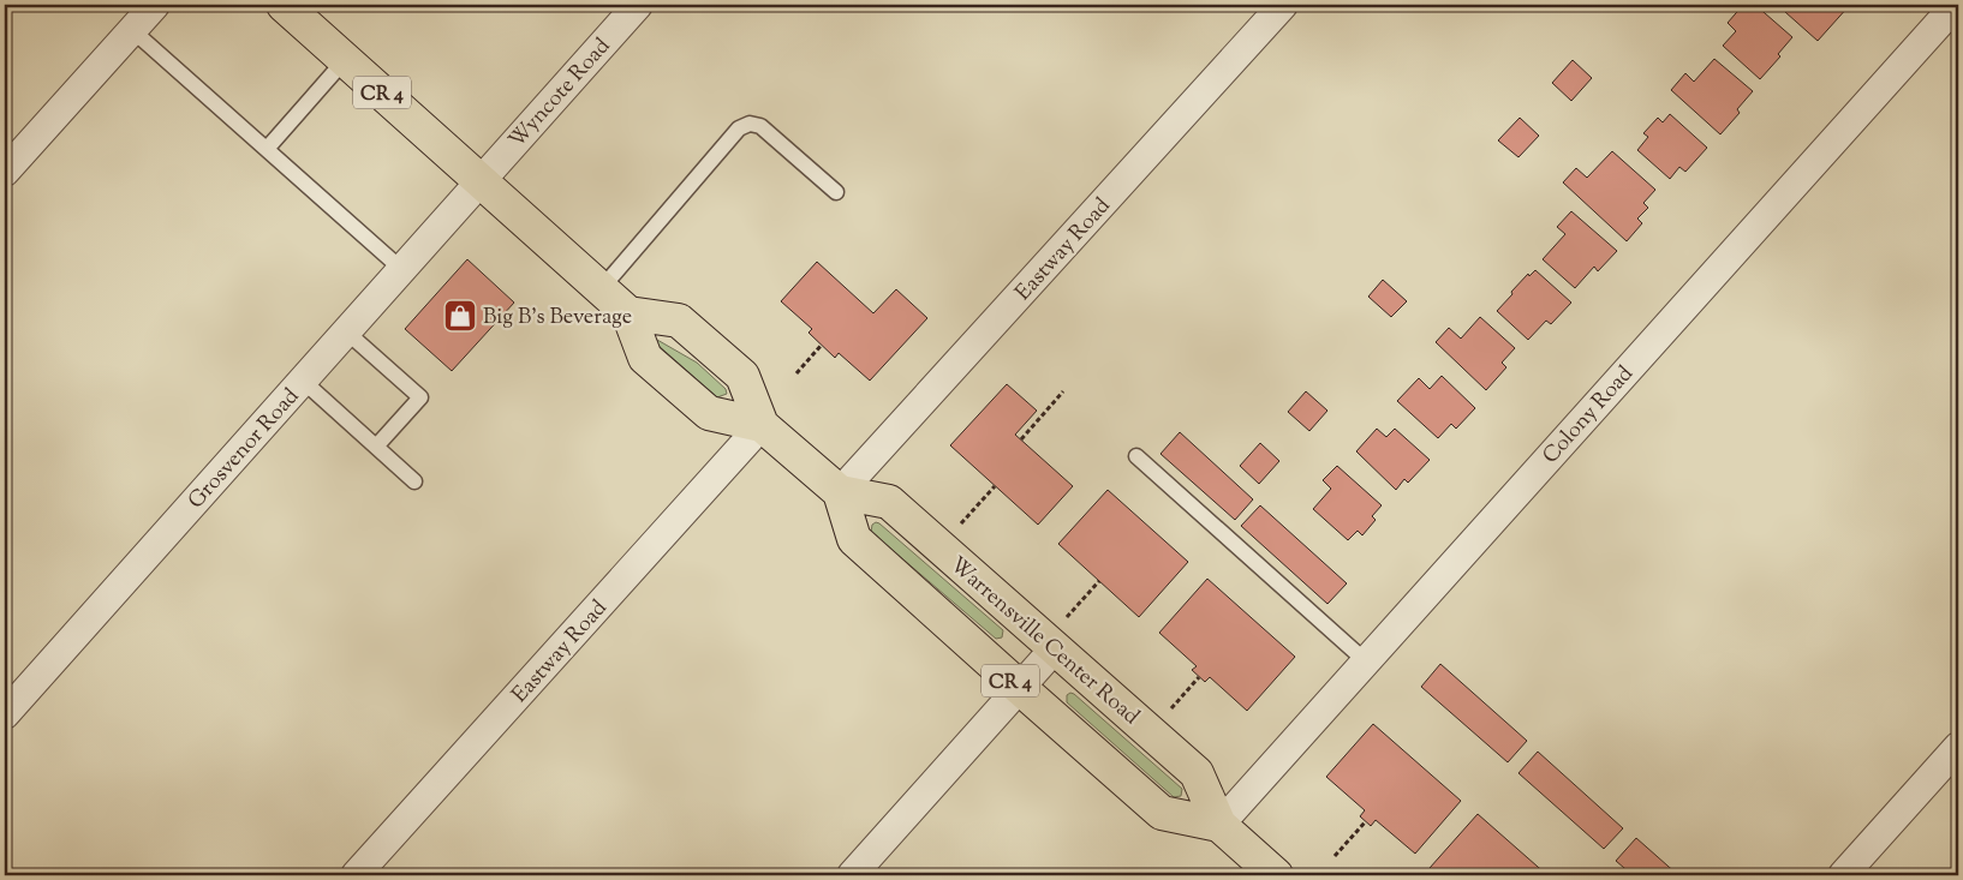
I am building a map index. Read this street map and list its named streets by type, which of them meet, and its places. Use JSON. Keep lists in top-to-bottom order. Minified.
{"streets":{"main road":["CR 4","Warrensville Center Road"],"street":["Wyncote Road","Eastway Road","Colony Road","Grosvenor Road"]},"crossings":[["CR 4","Wyncote Road"],["CR 4","Eastway Road"],["CR 4","Colony Road"],["CR 4","Grosvenor Road"],["CR 4","Warrensville Center Road"],["Wyncote Road","Grosvenor Road"],["Eastway Road","Warrensville Center Road"],["Colony Road","Warrensville Center Road"]],"places":{"shop":["Big B's Beverage"]}}
